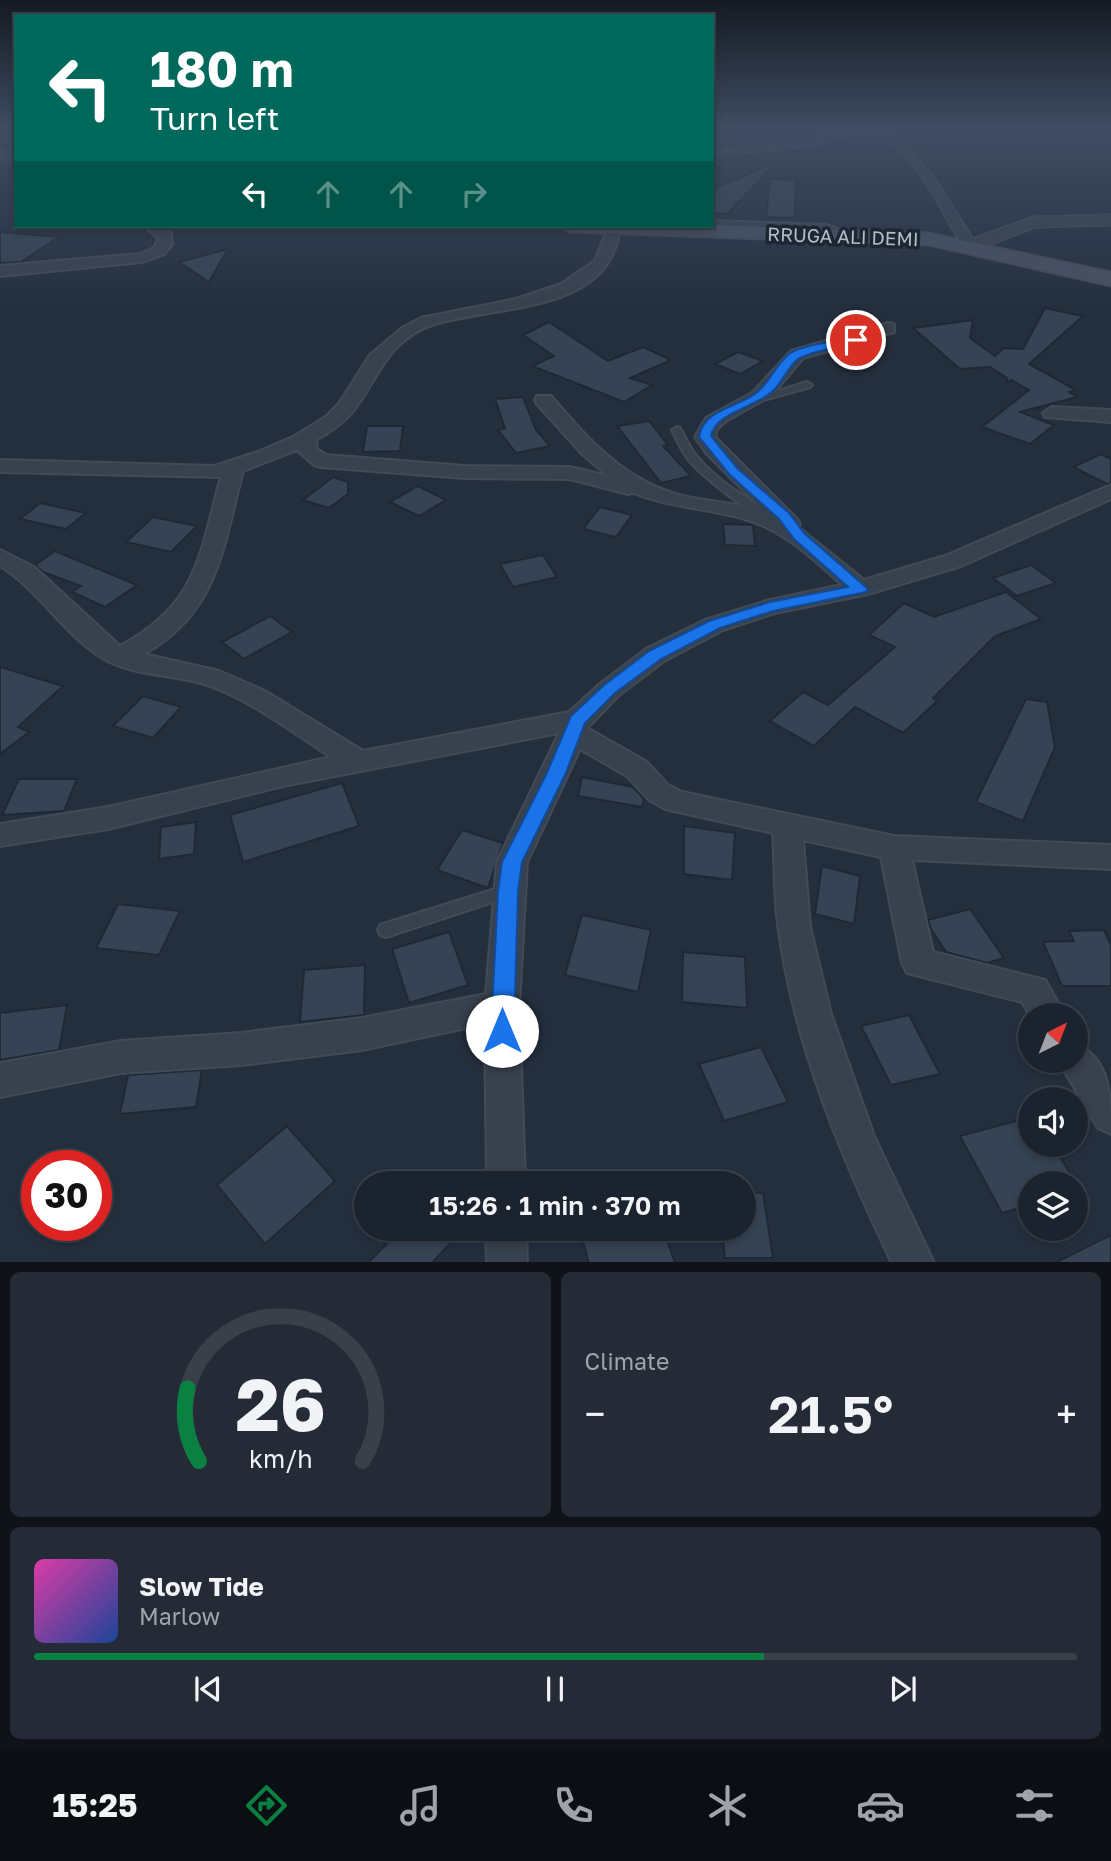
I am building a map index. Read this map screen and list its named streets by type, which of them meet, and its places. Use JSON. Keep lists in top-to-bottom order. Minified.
{"streets":{"main road":["RRUGA ALI DEMI"]},"north":"top right","page":{"turn":["180 m","Turn left"],"limit":"30","trip":"15:26 · 1 min · 370 m","tile":"Climate","heat":["−","21.5°","+"],"song":["Slow Tide","Marlow"],"tabs":"15:25","gauge":["26","km/h"]}}
